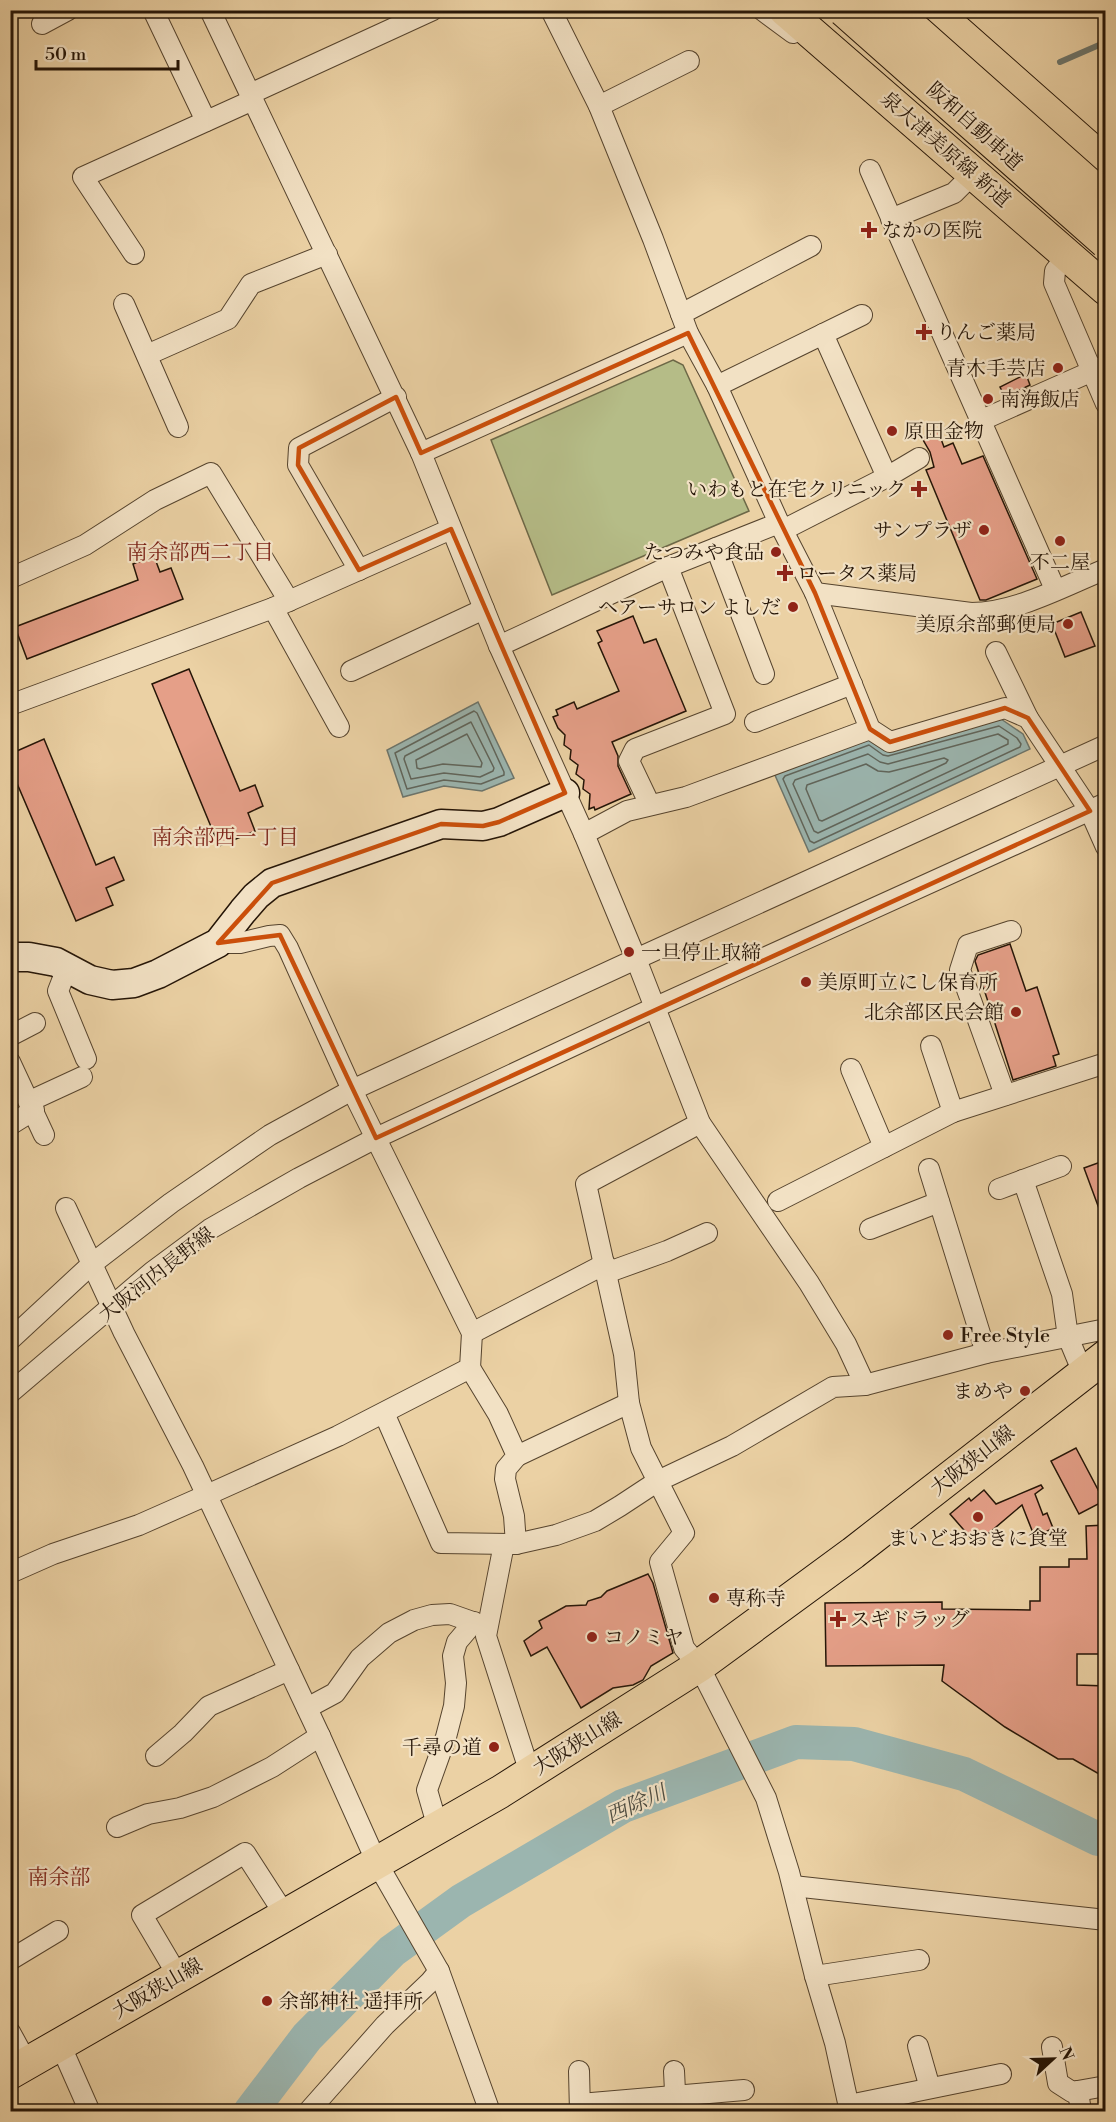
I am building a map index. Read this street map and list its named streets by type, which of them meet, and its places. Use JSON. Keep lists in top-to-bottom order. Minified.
{"streets":{"highway":["阪和自動車道"],"main road":["泉大津美原線 新道","大阪狭山線"],"street":["大阪河内長野線"]},"districts":["南余部西二丁目","南余部西一丁目","南余部"],"water":["西除川"],"places":{"health":["なかの医院","りんご薬局","いわもと在宅クリニック","ロータス薬局","スギドラッグ"],"other":["青木手芸店","南海飯店","原田金物","サンプラザ","不二屋","たつみや食品","ヘアーサロン よしだ","美原余部郵便局","一旦停止取締","美原町立にし保育所","北余部区民会館","Free Style","まめや","まいどおおきに食堂","専称寺","コノミヤ","千尋の道","余部神社 遥拝所"]},"scale_bar":"50 m","north":"right"}
